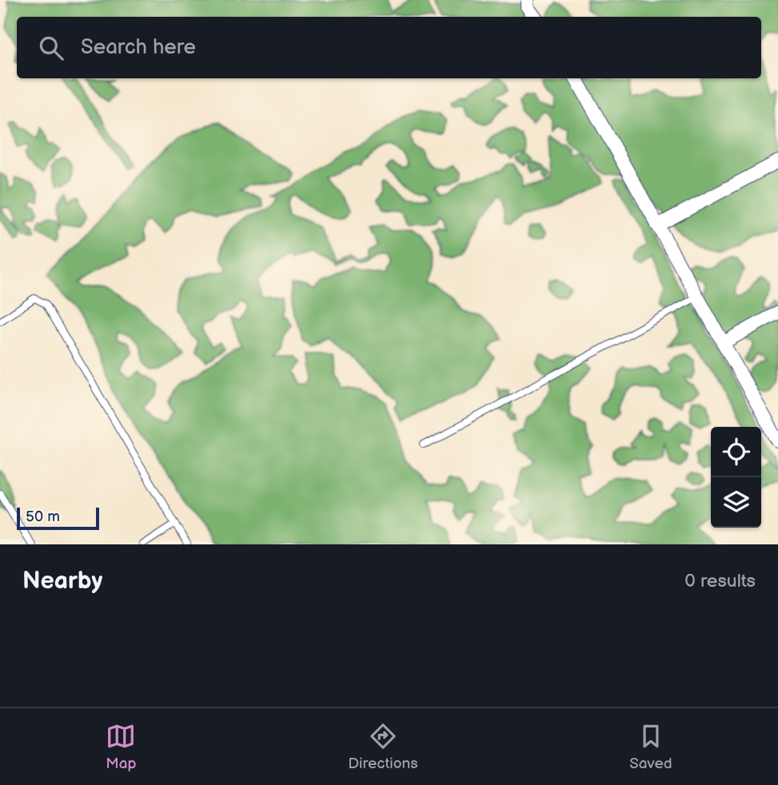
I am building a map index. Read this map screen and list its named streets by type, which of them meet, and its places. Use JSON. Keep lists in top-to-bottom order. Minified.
{"scale_bar":"50 m","page":{"search":"Search here","scale":"50 m","heading":["Nearby","0 results"],"nav":["Map","Directions","Saved"]}}
